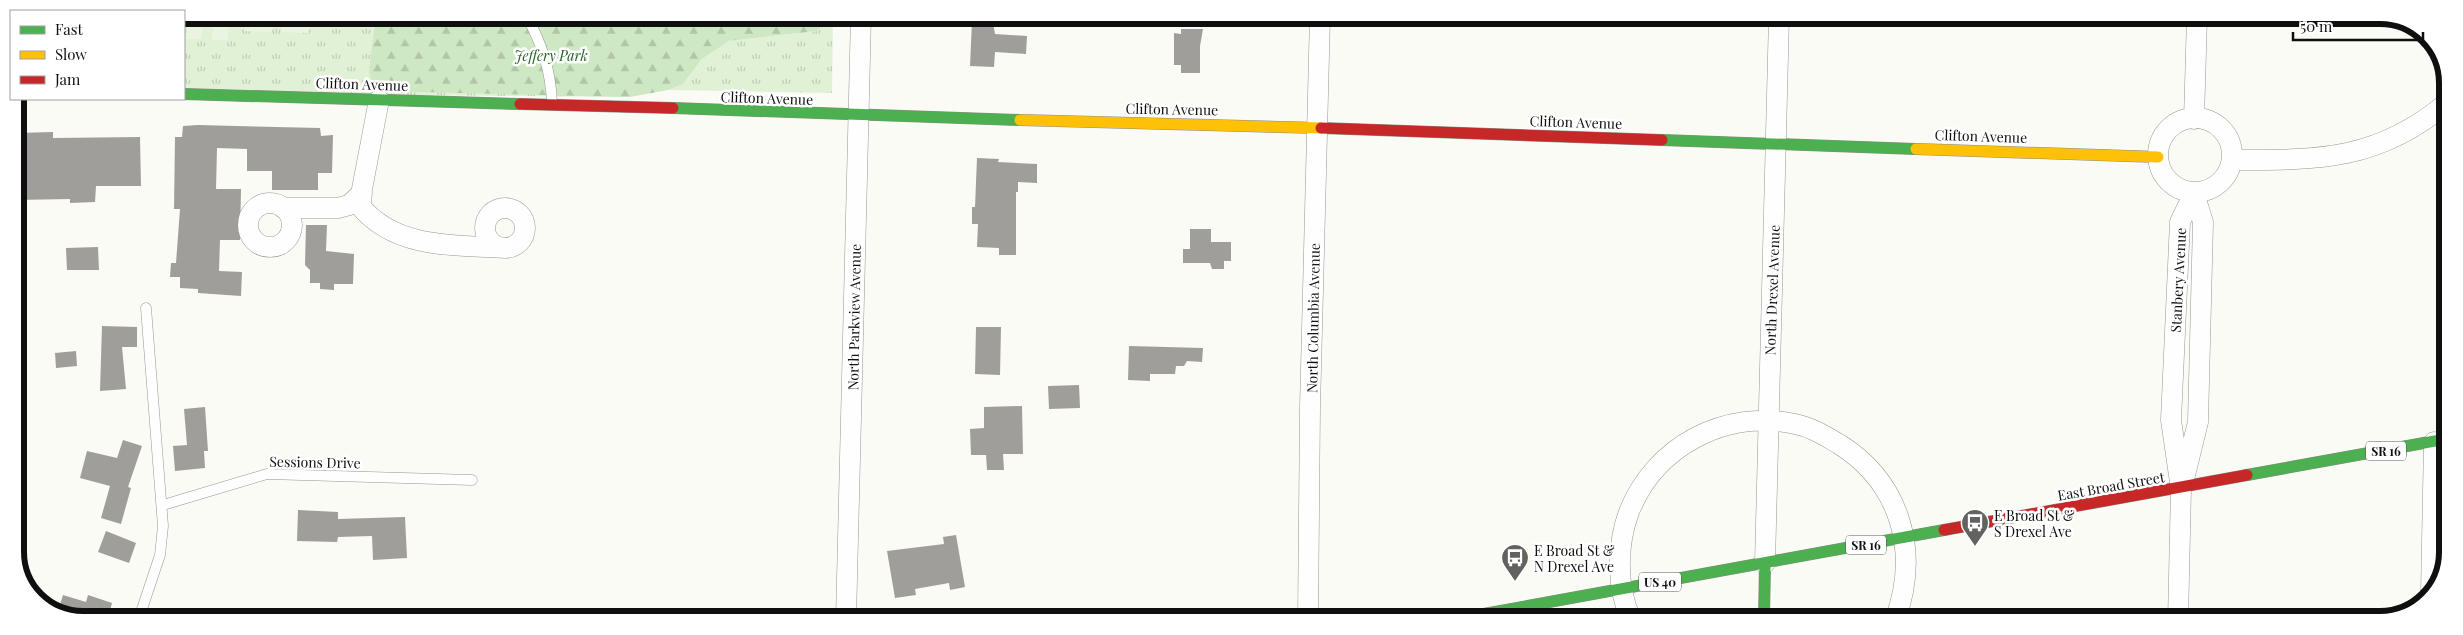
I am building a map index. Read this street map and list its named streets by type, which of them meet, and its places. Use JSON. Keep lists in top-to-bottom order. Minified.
{"streets":{"street":["Clifton Avenue","Stanbery Avenue","North Drexel Avenue","North Parkview Avenue","North Columbia Avenue","SR 16","East Broad Street","US 40"],"lane":["Sessions Drive"]},"crossings":[["Clifton Avenue","Stanbery Avenue"],["Clifton Avenue","North Drexel Avenue"],["Clifton Avenue","North Parkview Avenue"],["Clifton Avenue","North Columbia Avenue"],["Stanbery Avenue","East Broad Street"],["North Drexel Avenue","East Broad Street"]],"parks":["Jeffery Park"],"places":{"bus stop":["E Broad St & S Drexel Ave","E Broad St & N Drexel Ave"]},"legend":["Fast","Slow","Jam"],"scale_bar":"50 m"}
